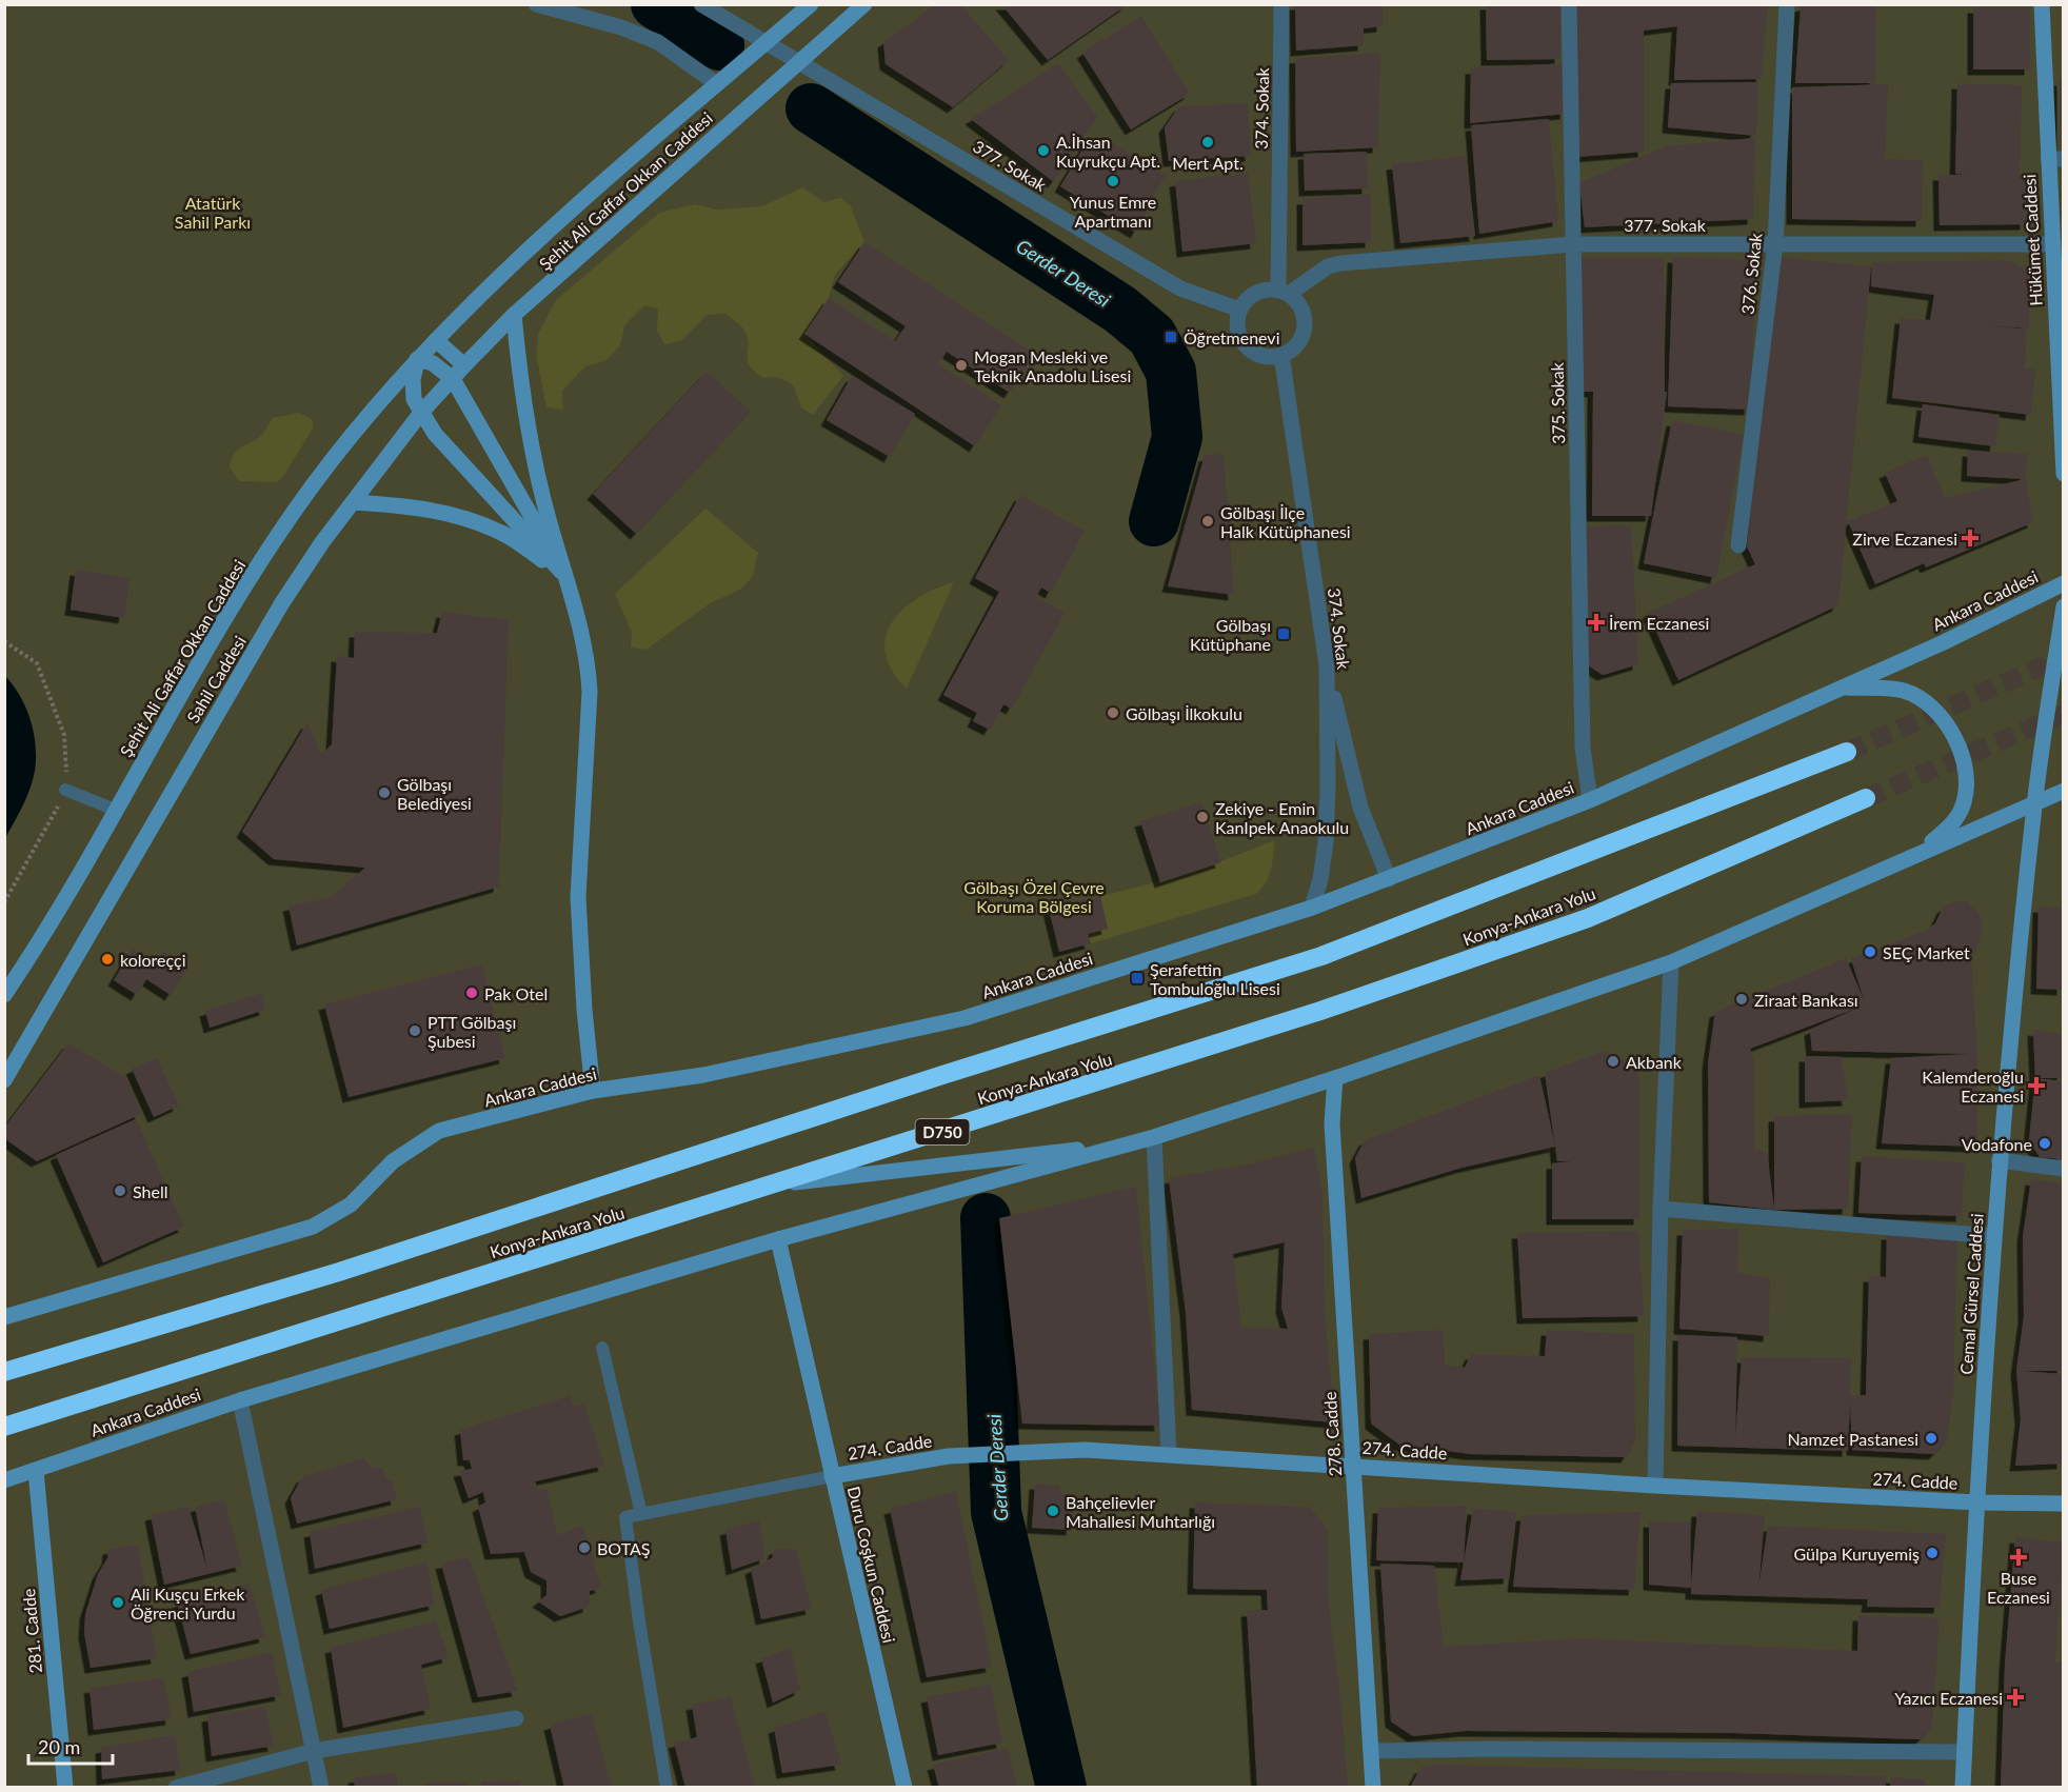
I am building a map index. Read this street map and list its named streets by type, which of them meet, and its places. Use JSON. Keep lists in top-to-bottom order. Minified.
{"streets":{"highway":["Konya-Ankara Yolu","D750"],"street":["374. Sokak","377. Sokak","Şehit Ali Gaffar Okkan Caddesi","Hükümet Caddesi","376. Sokak","375. Sokak","Ankara Caddesi","Sahil Caddesi","Cemal Gürsel Caddesi","278. Cadde","274. Cadde","Duru Coşkun Caddesi","281. Cadde"]},"crossings":[["374. Sokak","377. Sokak"],["374. Sokak","Ankara Caddesi"],["377. Sokak","Şehit Ali Gaffar Okkan Caddesi"],["377. Sokak","Hükümet Caddesi"],["377. Sokak","376. Sokak"],["377. Sokak","375. Sokak"],["Şehit Ali Gaffar Okkan Caddesi","Sahil Caddesi"],["375. Sokak","Ankara Caddesi"],["Ankara Caddesi","Cemal Gürsel Caddesi"],["Ankara Caddesi","278. Cadde"],["Ankara Caddesi","Duru Coşkun Caddesi"],["Ankara Caddesi","281. Cadde"],["Cemal Gürsel Caddesi","274. Cadde"],["278. Cadde","274. Cadde"],["274. Cadde","Duru Coşkun Caddesi"]],"water":["Gerder Deresi"],"parks":["Atatürk Sahil Parkı","Gölbaşı Özel Çevre Koruma Bölgesi"],"places":{"other":["Mert Apt.","A.İhsan Kuyrukçu Apt.","Yunus Emre Apartmanı","Mogan Mesleki ve Teknik Anadolu Lisesi","Gölbaşı İlçe Halk Kütüphanesi","Gölbaşı İlkokulu","Gölbaşı Belediyesi","Zekiye - Emin KanIpek Anaokulu","SEÇ Market","koloreççi","Pak Otel","Ziraat Bankası","PTT Gölbaşı Şubesi","Akbank","Vodafone","Shell","Namzet Pastanesi","Bahçelievler Mahallesi Muhtarlığı","BOTAŞ","Gülpa Kuruyemiş","Ali Kuşçu Erkek Öğrenci Yurdu"],"transit":["Öğretmenevi","Gölbaşı Kütüphane","Şerafettin Tombuloğlu Lisesi"],"health":["Zirve Eczanesi","İrem Eczanesi","Kalemderoğlu Eczanesi","Buse Eczanesi","Yazıcı Eczanesi"]},"scale_bar":"20 m"}
